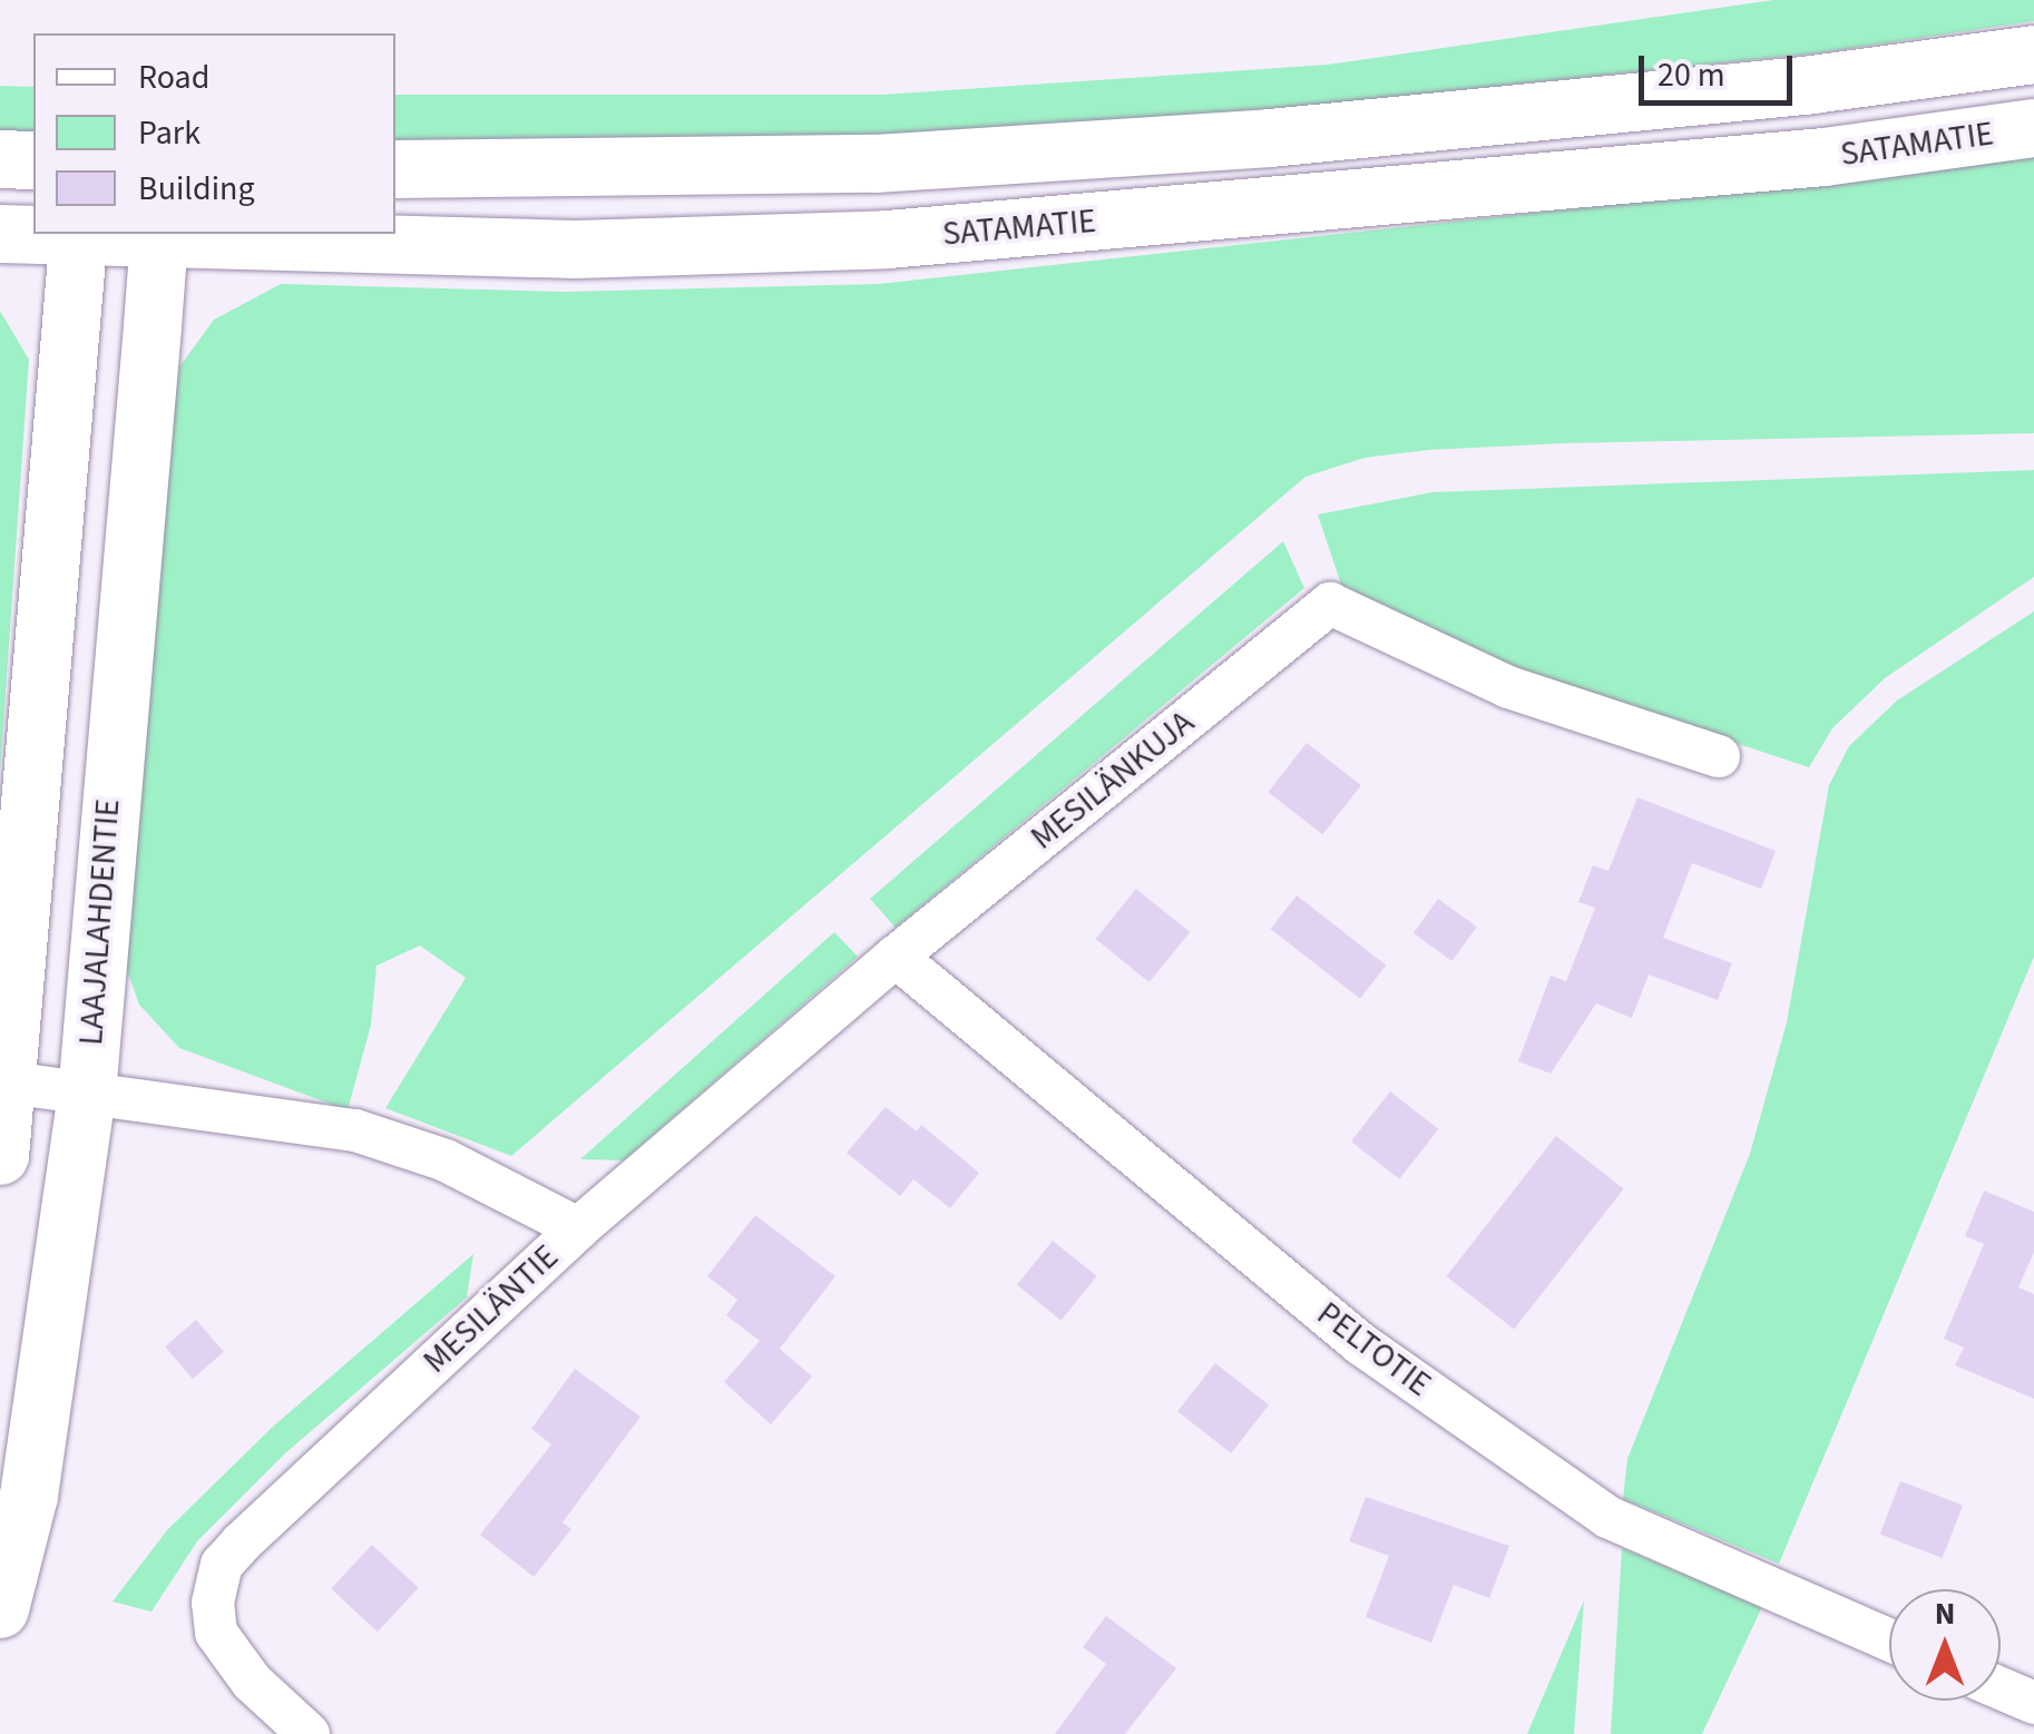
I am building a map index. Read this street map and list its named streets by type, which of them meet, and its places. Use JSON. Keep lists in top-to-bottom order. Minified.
{"streets":{"main road":["SATAMATIE","LAAJALAHDENTIE"],"street":["MESILÄNKUJA","MESILÄNTIE","PELTOTIE"]},"crossings":[["SATAMATIE","LAAJALAHDENTIE"],["MESILÄNKUJA","MESILÄNTIE"],["MESILÄNKUJA","PELTOTIE"],["LAAJALAHDENTIE","MESILÄNTIE"]],"legend":["Road","Park","Building"],"scale_bar":"20 m","north":"top"}
